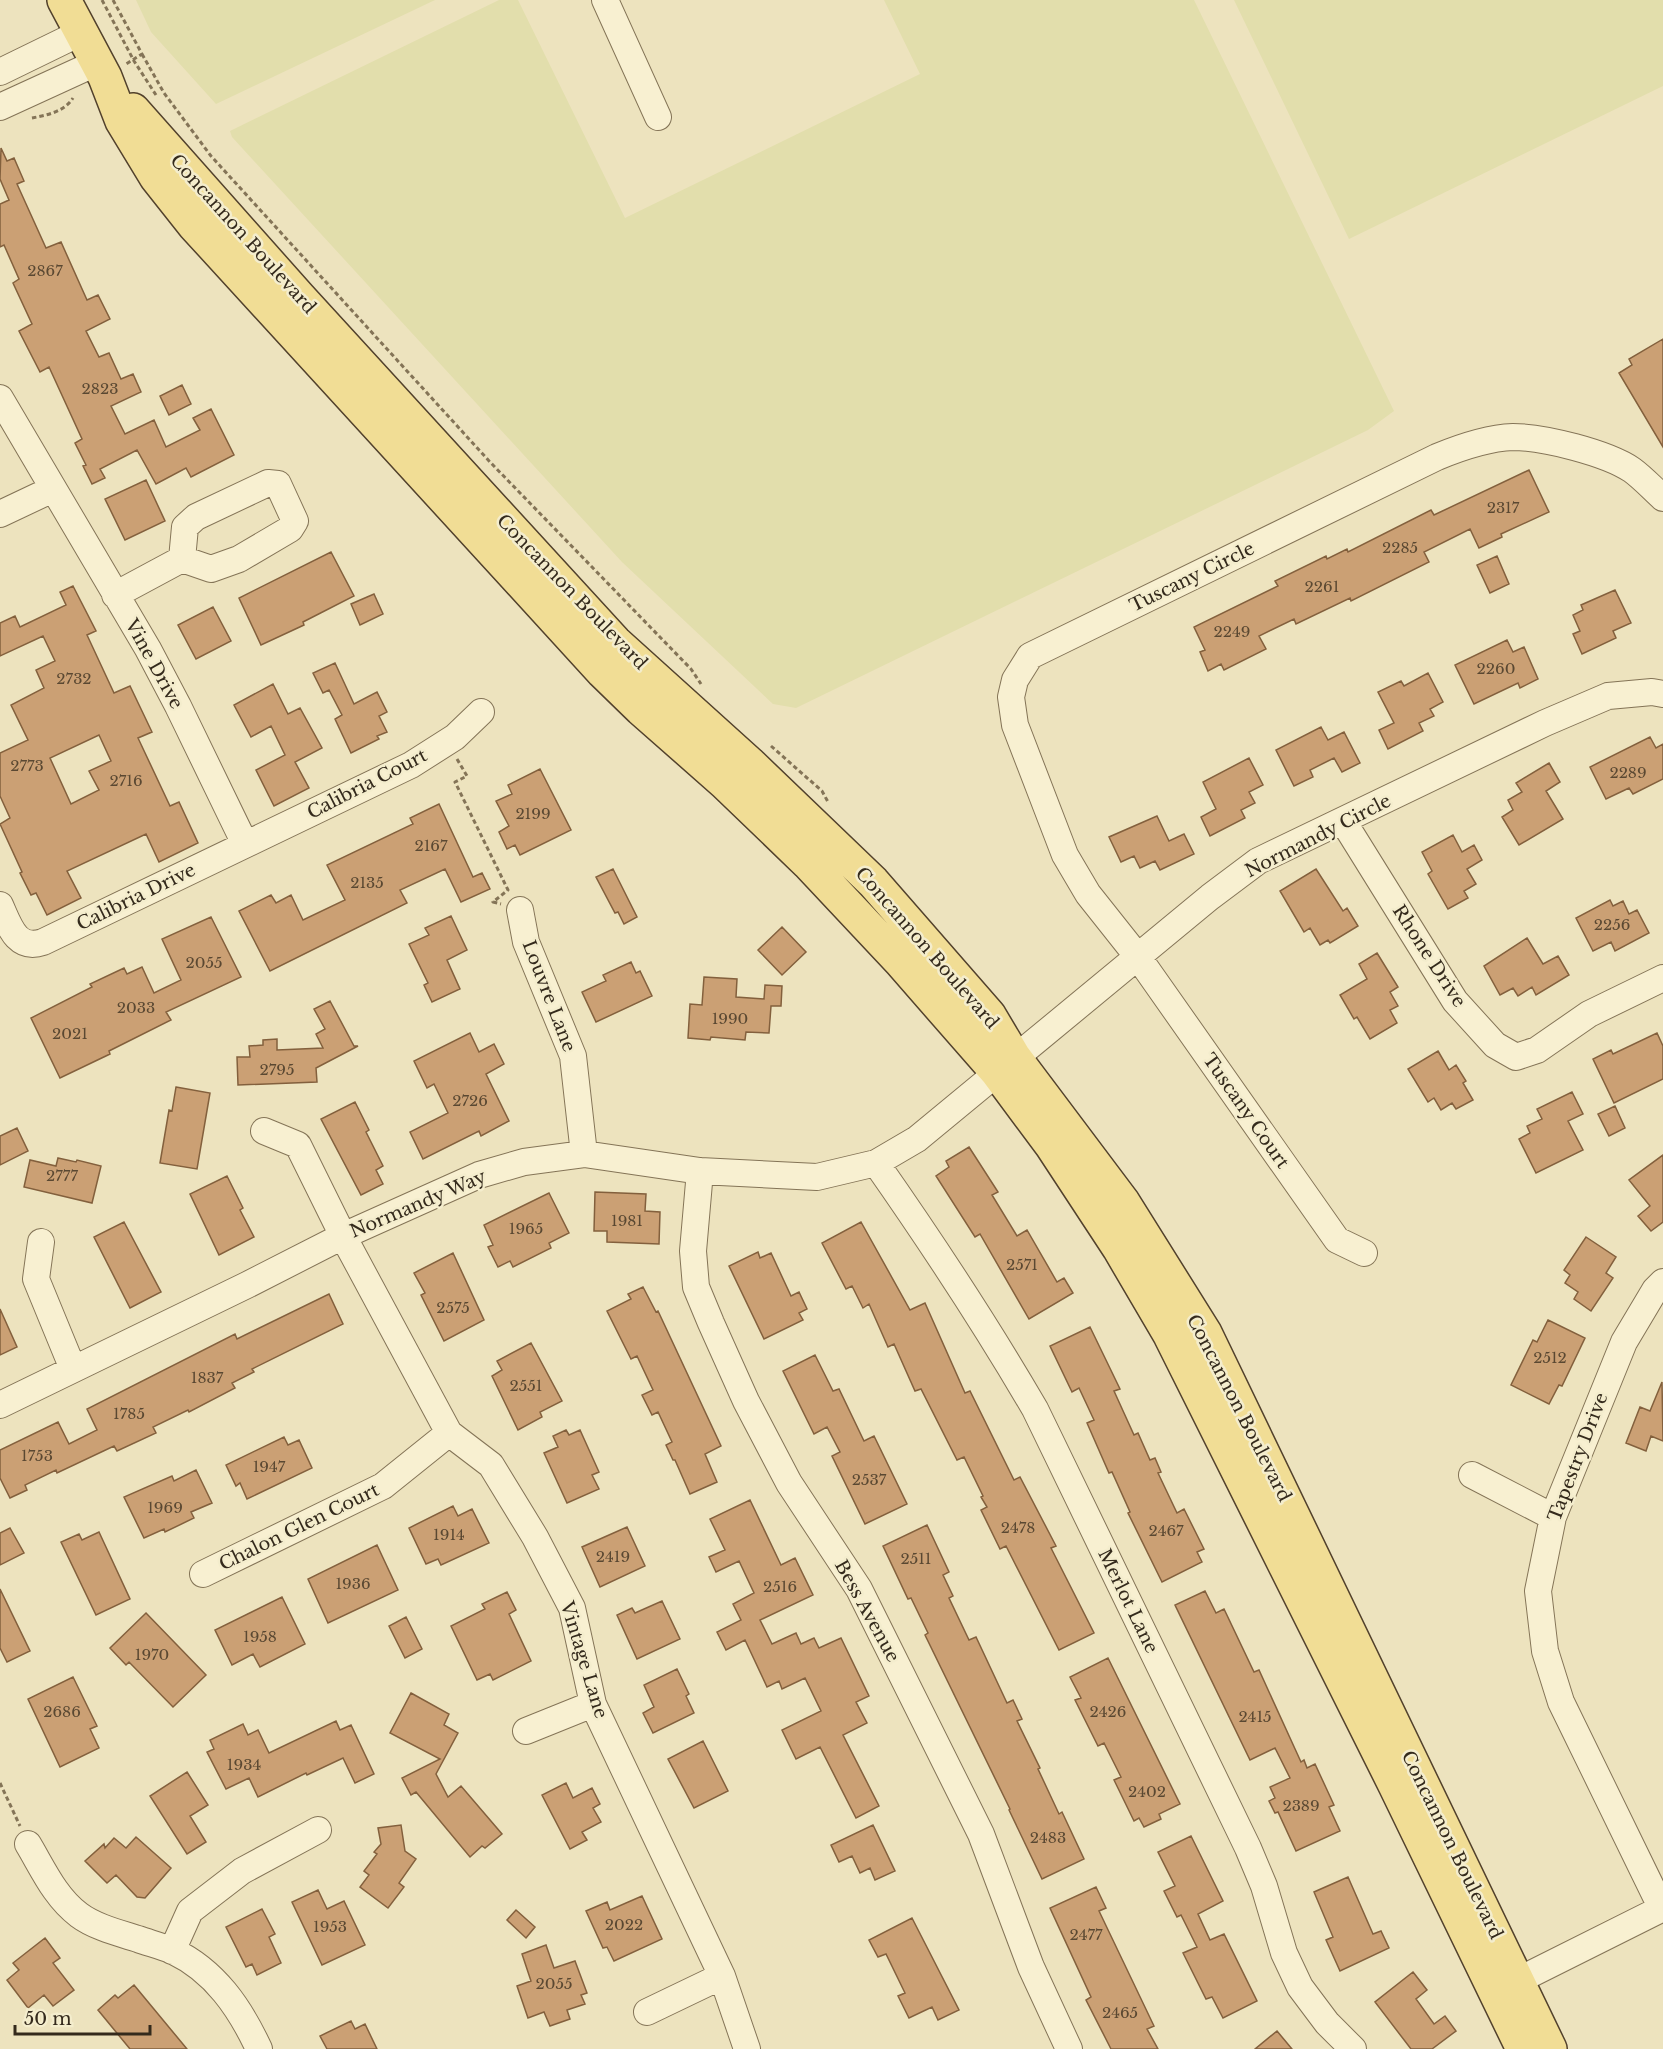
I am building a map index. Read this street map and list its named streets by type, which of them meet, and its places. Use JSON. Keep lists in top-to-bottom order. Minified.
{"streets":{"main road":["Concannon Boulevard"],"street":["Tuscany Circle","Vine Drive","Calibria Court","Normandy Circle","Calibria Drive","Rhone Drive","Louvre Lane","Tuscany Court","Normandy Way","Tapestry Drive","Chalon Glen Court","Merlot Lane","Bess Avenue","Vintage Lane"]},"crossings":[["Concannon Boulevard","Normandy Circle"],["Concannon Boulevard","Normandy Way"],["Tuscany Circle","Normandy Circle"],["Tuscany Circle","Tuscany Court"],["Vine Drive","Calibria Court"],["Vine Drive","Calibria Drive"],["Calibria Court","Calibria Drive"],["Normandy Circle","Rhone Drive"],["Normandy Circle","Tuscany Court"],["Normandy Circle","Normandy Way"],["Louvre Lane","Normandy Way"],["Normandy Way","Merlot Lane"],["Normandy Way","Bess Avenue"],["Normandy Way","Vintage Lane"],["Chalon Glen Court","Vintage Lane"]],"house_numbers":["2867","2823","2317","2285","2261","2249","2260","2732","2773","2289","2716","2199","2167","2135","2256","2055","2033","1990","2021","2795","2726","2777","1981","1965","2571","2575","2512","1837","2551","1785","1753","1947","2537","1969","2478","2467","1914","2419","2511","1936","2516","1958","1970","2686","2426","2415","1934","2402","2389","2483","2022","1953","2477","2055","2465"],"scale_bar":"50 m"}
